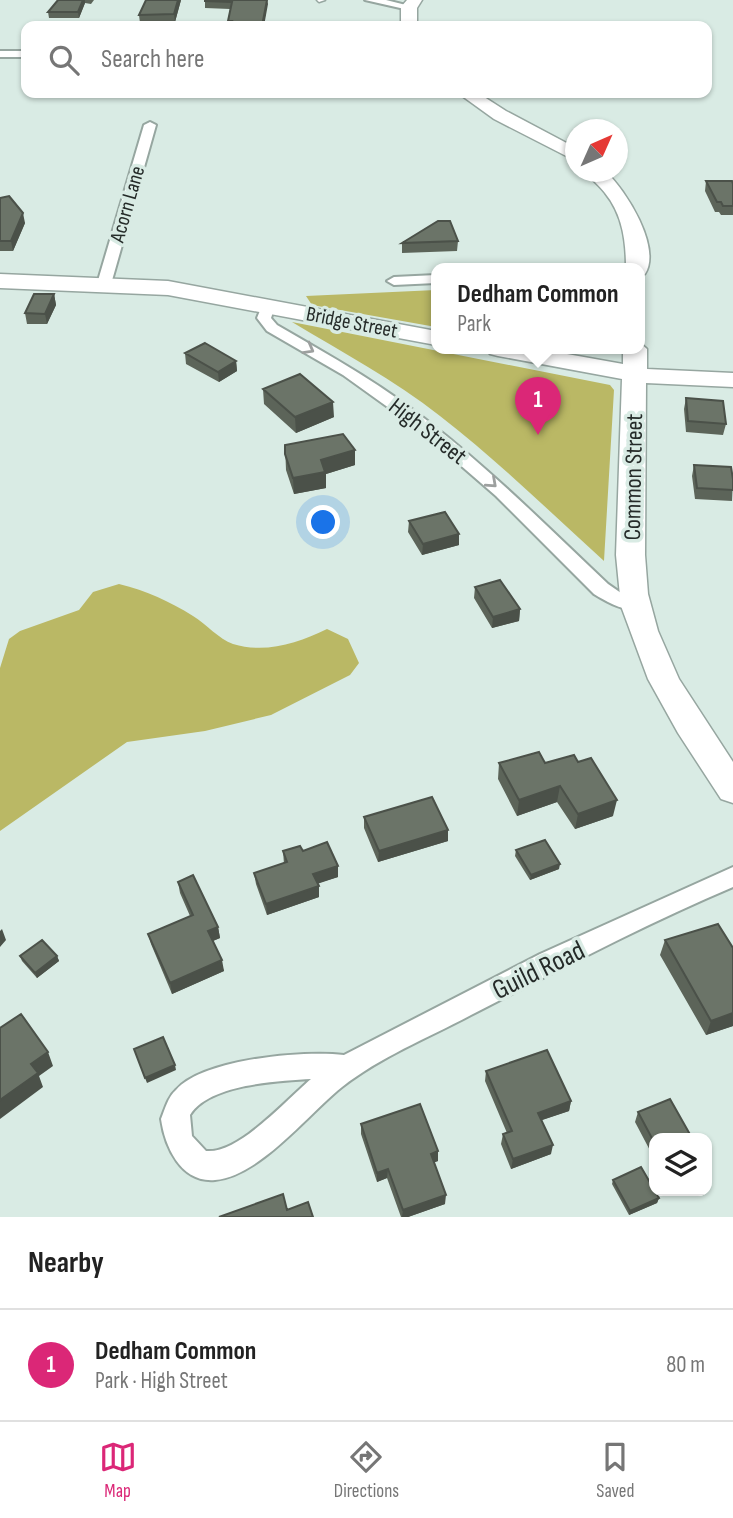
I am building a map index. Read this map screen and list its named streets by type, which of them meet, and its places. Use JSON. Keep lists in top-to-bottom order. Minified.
{"streets":{"main road":["Bridge Street","Common Street"],"street":["Acorn Lane","High Street","Guild Road"]},"crossings":[["Bridge Street","High Street"],["High Street","Common Street"]],"one_way":["High Street"],"north":"top right","page":{"search":"Search here","popup":["Dedham Common","Park"],"pins":"1","heading":"Nearby","list":[{"mark":"1","name":"Dedham Common","note":"Park · High Street","value":"80 m"}],"nav":["Map","Directions","Saved"]}}
